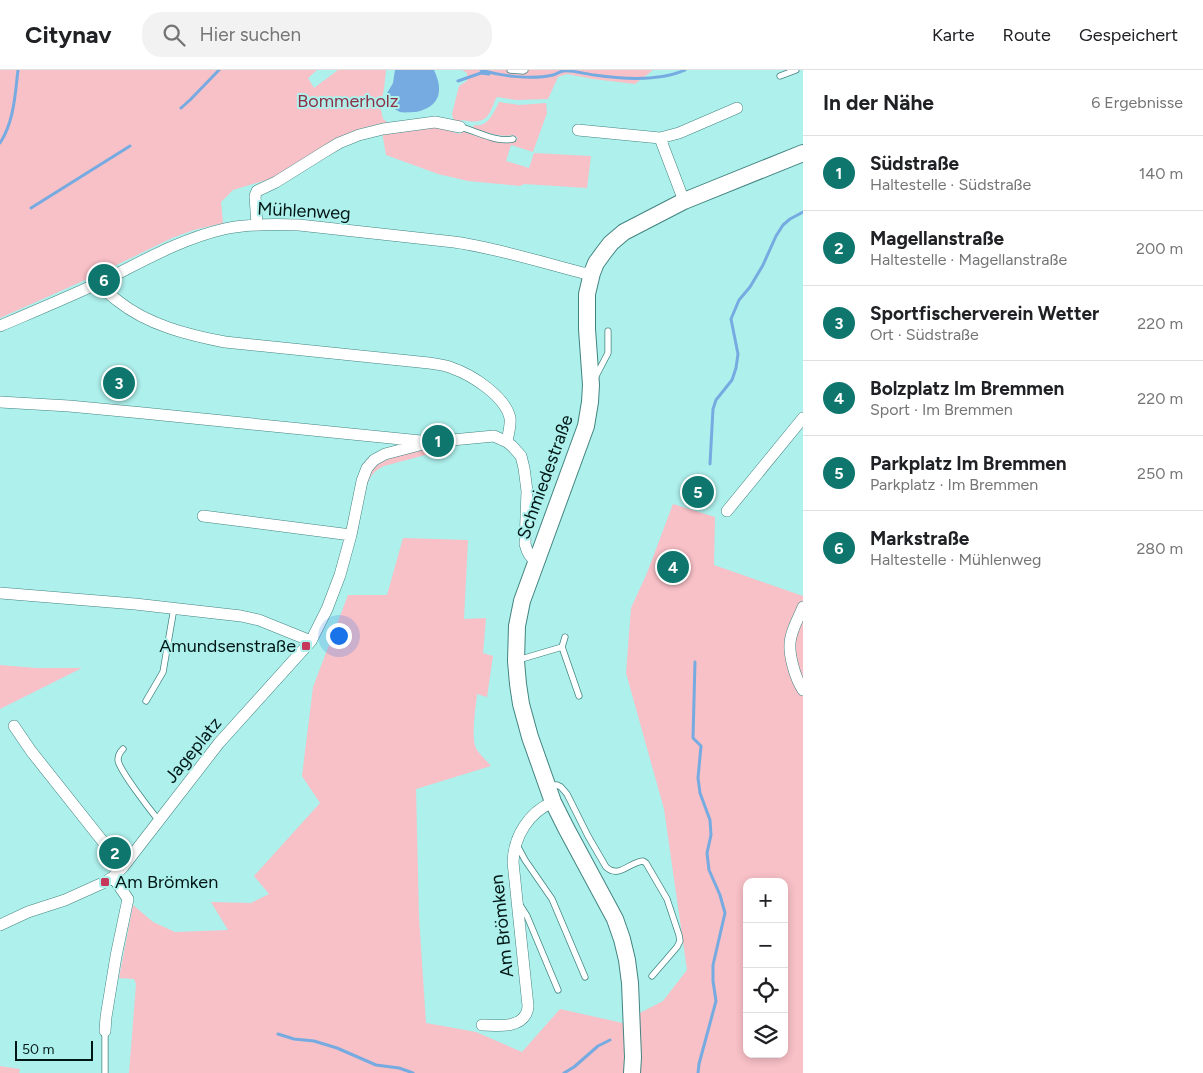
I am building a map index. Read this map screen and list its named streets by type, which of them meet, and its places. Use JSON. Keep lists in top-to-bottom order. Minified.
{"streets":{"main road":["Schmiedestraße"],"street":["Mühlenweg","Jageplatz","Am Brömken"]},"crossings":[["Mühlenweg","Schmiedestraße"],["Schmiedestraße","Am Brömken"]],"parks":["Bommerholz"],"places":{"transit":["Amundsenstraße","Am Brömken"]},"scale_bar":"50 m","page":{"header":"Citynav","search":"Hier suchen","nav":["Karte","Route","Gespeichert"],"heading":["In der Nähe","6 Ergebnisse"],"list":[{"mark":"1","name":"Südstraße","note":"Haltestelle · Südstraße","value":"140 m"},{"mark":"2","name":"Magellanstraße","note":"Haltestelle · Magellanstraße","value":"200 m"},{"mark":"3","name":"Sportfischerverein Wetter","note":"Ort · Südstraße","value":"220 m"},{"mark":"4","name":"Bolzplatz Im Bremmen","note":"Sport · Im Bremmen","value":"220 m"},{"mark":"5","name":"Parkplatz Im Bremmen","note":"Parkplatz · Im Bremmen","value":"250 m"},{"mark":"6","name":"Markstraße","note":"Haltestelle · Mühlenweg","value":"280 m"}],"pins":["6","3","1","5","4","2"],"map_buttons":["+","−"],"scale":"50 m"}}
